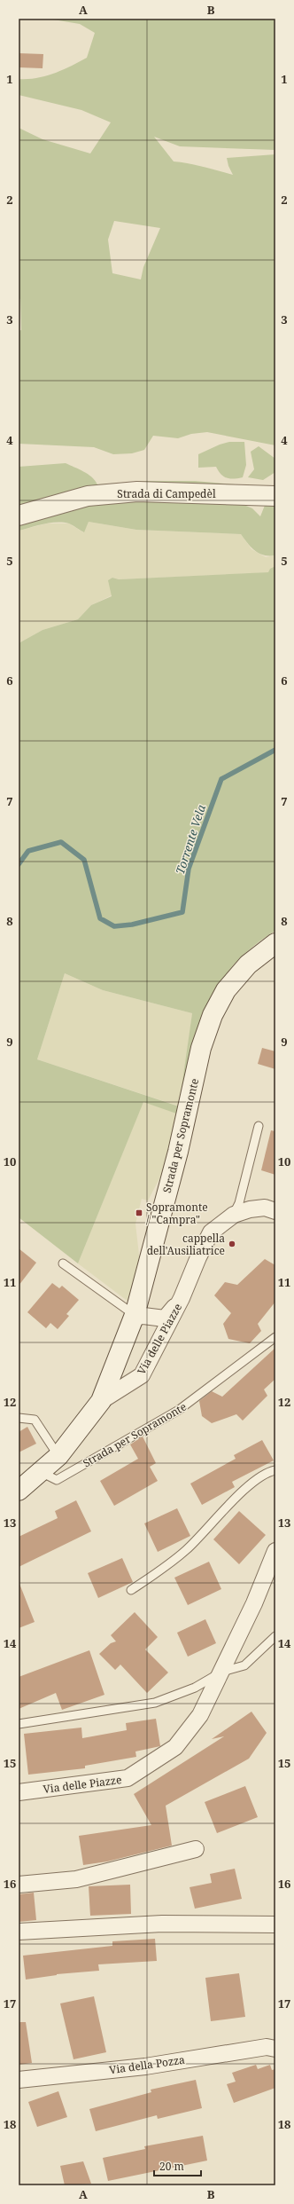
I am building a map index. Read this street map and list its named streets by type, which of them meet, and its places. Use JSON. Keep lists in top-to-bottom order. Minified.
{"streets":{"main road":["Strada di Campedèl","Strada per Sopramonte"],"street":["Via delle Piazze","Via della Pozza"]},"crossings":[["Strada per Sopramonte","Via delle Piazze"]],"water":["Torrente Vela"],"places":{"transit":["Sopramonte / \"Campra\""],"other":["cappella dell'Ausiliatrice"]},"scale_bar":"20 m","grid":{"columns":["A","B"],"rows":["1","2","3","4","5","6","7","8","9","10","11","12","13","14","15","16","17","18"]}}
